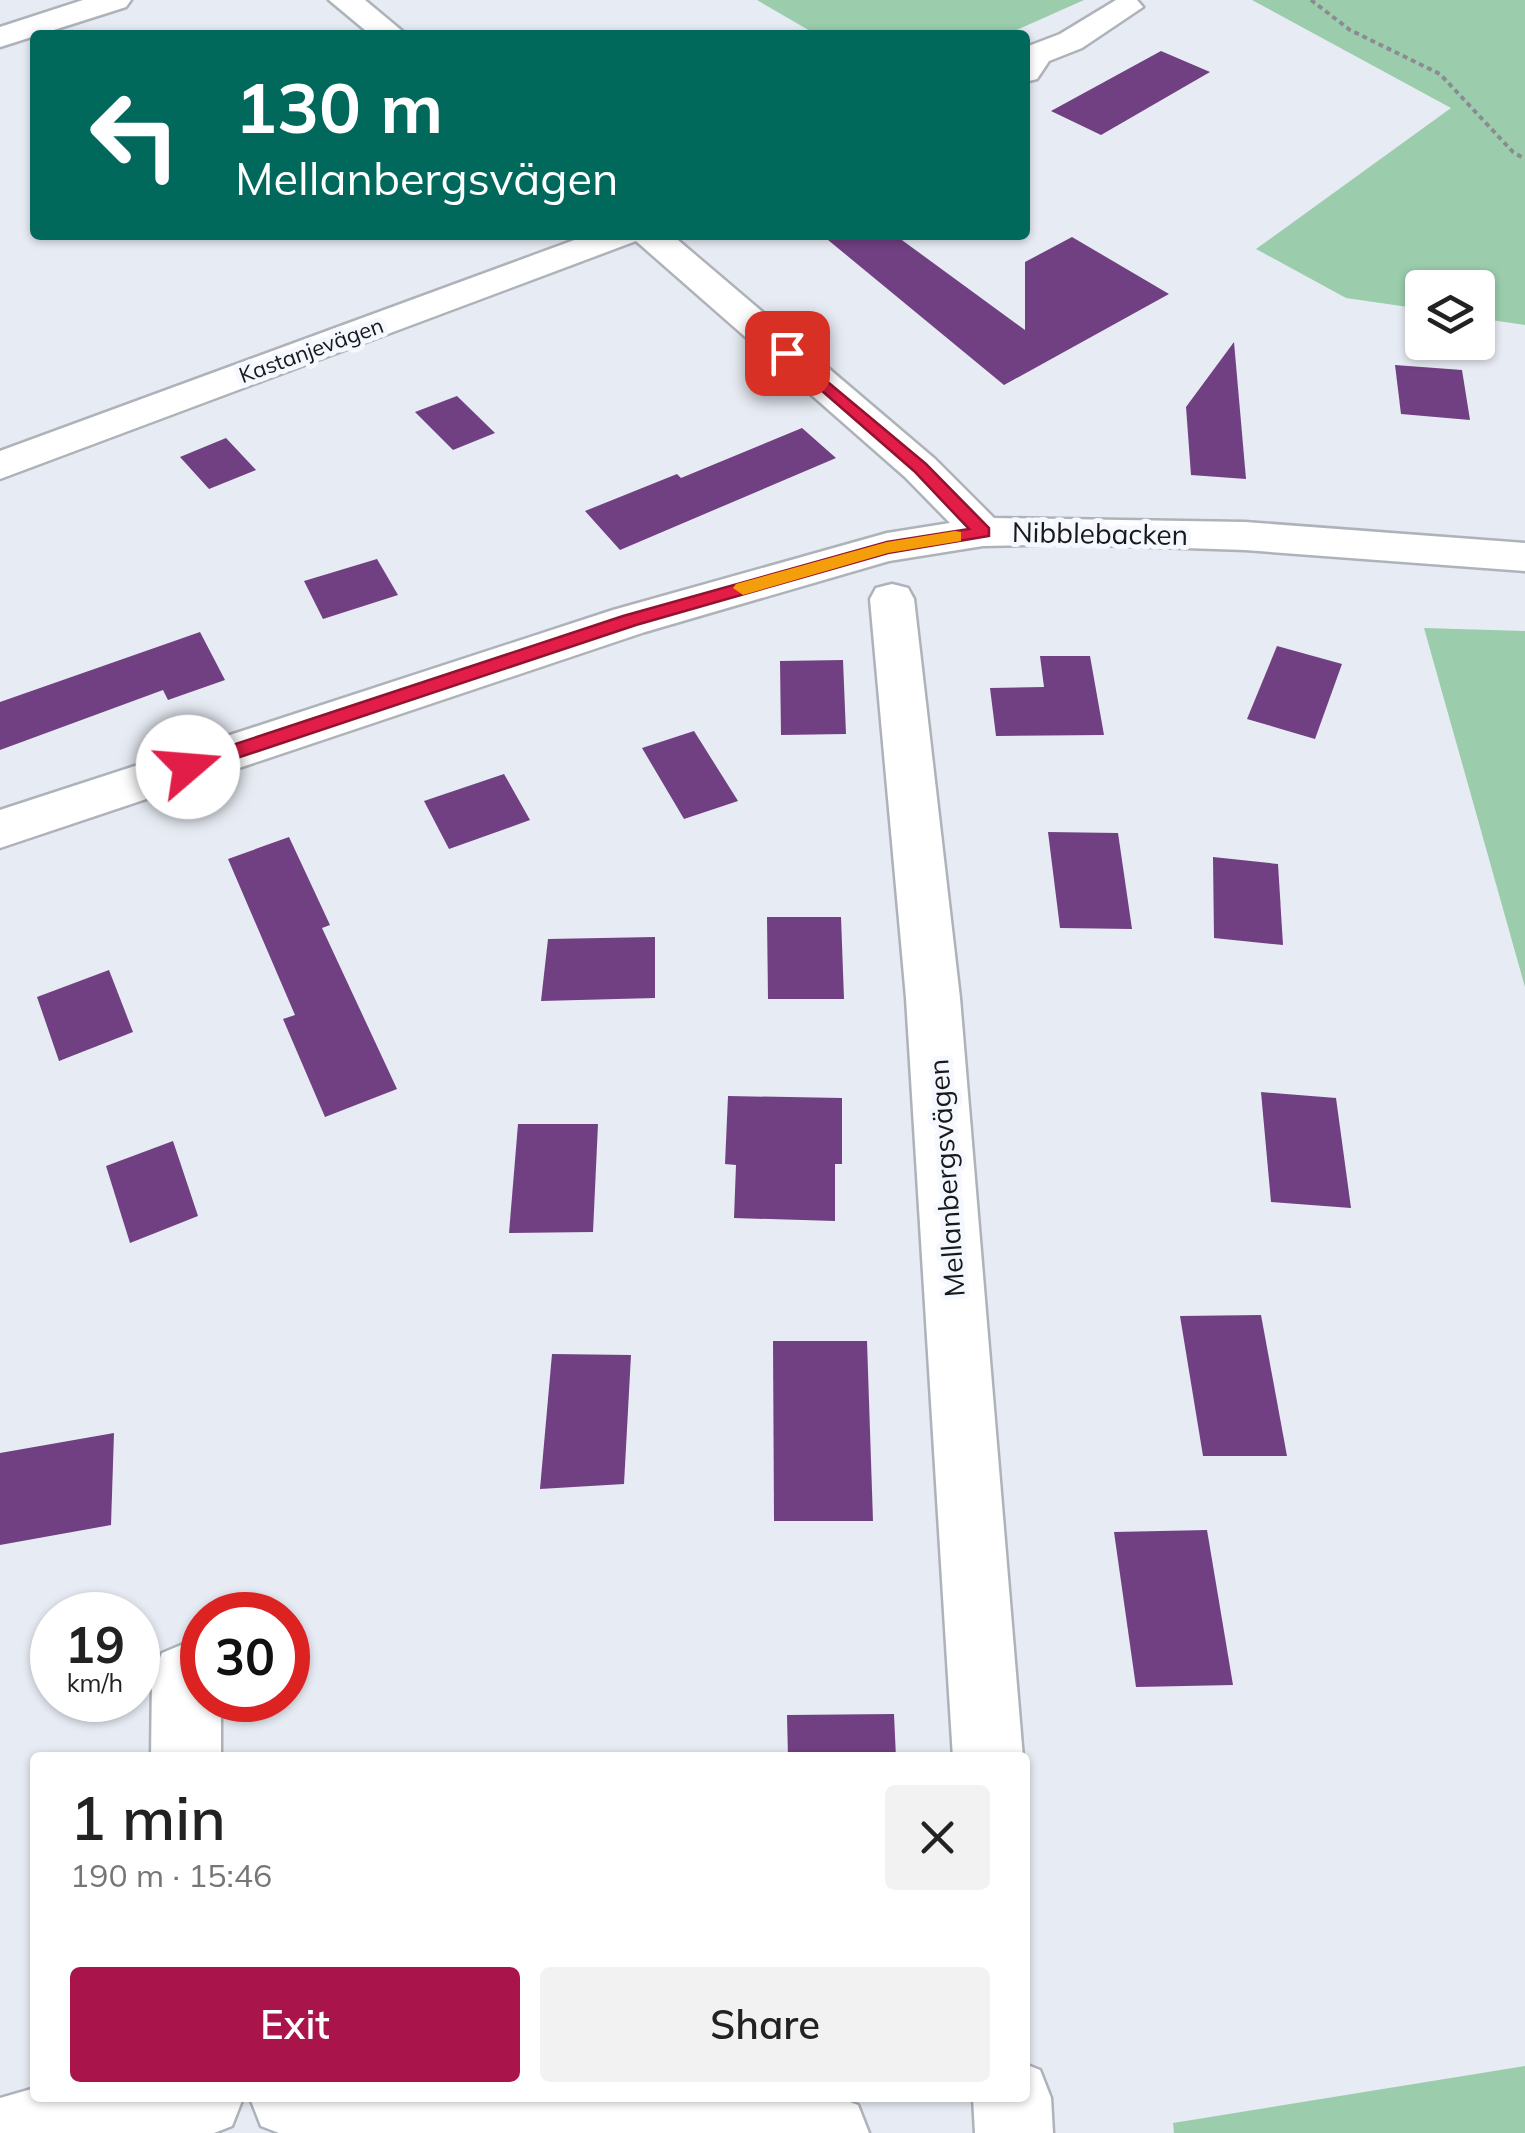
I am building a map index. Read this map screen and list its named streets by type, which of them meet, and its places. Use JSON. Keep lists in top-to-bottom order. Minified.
{"streets":{"street":["Kastanjevägen","Nibblebacken","Mellanbergsvägen"]},"page":{"turn":["130 m","Mellanbergsvägen"],"speed":"19 km/h","limit":"30","heading":["1 min","190 m · 15:46"],"buttons":["Exit","Share"]}}
